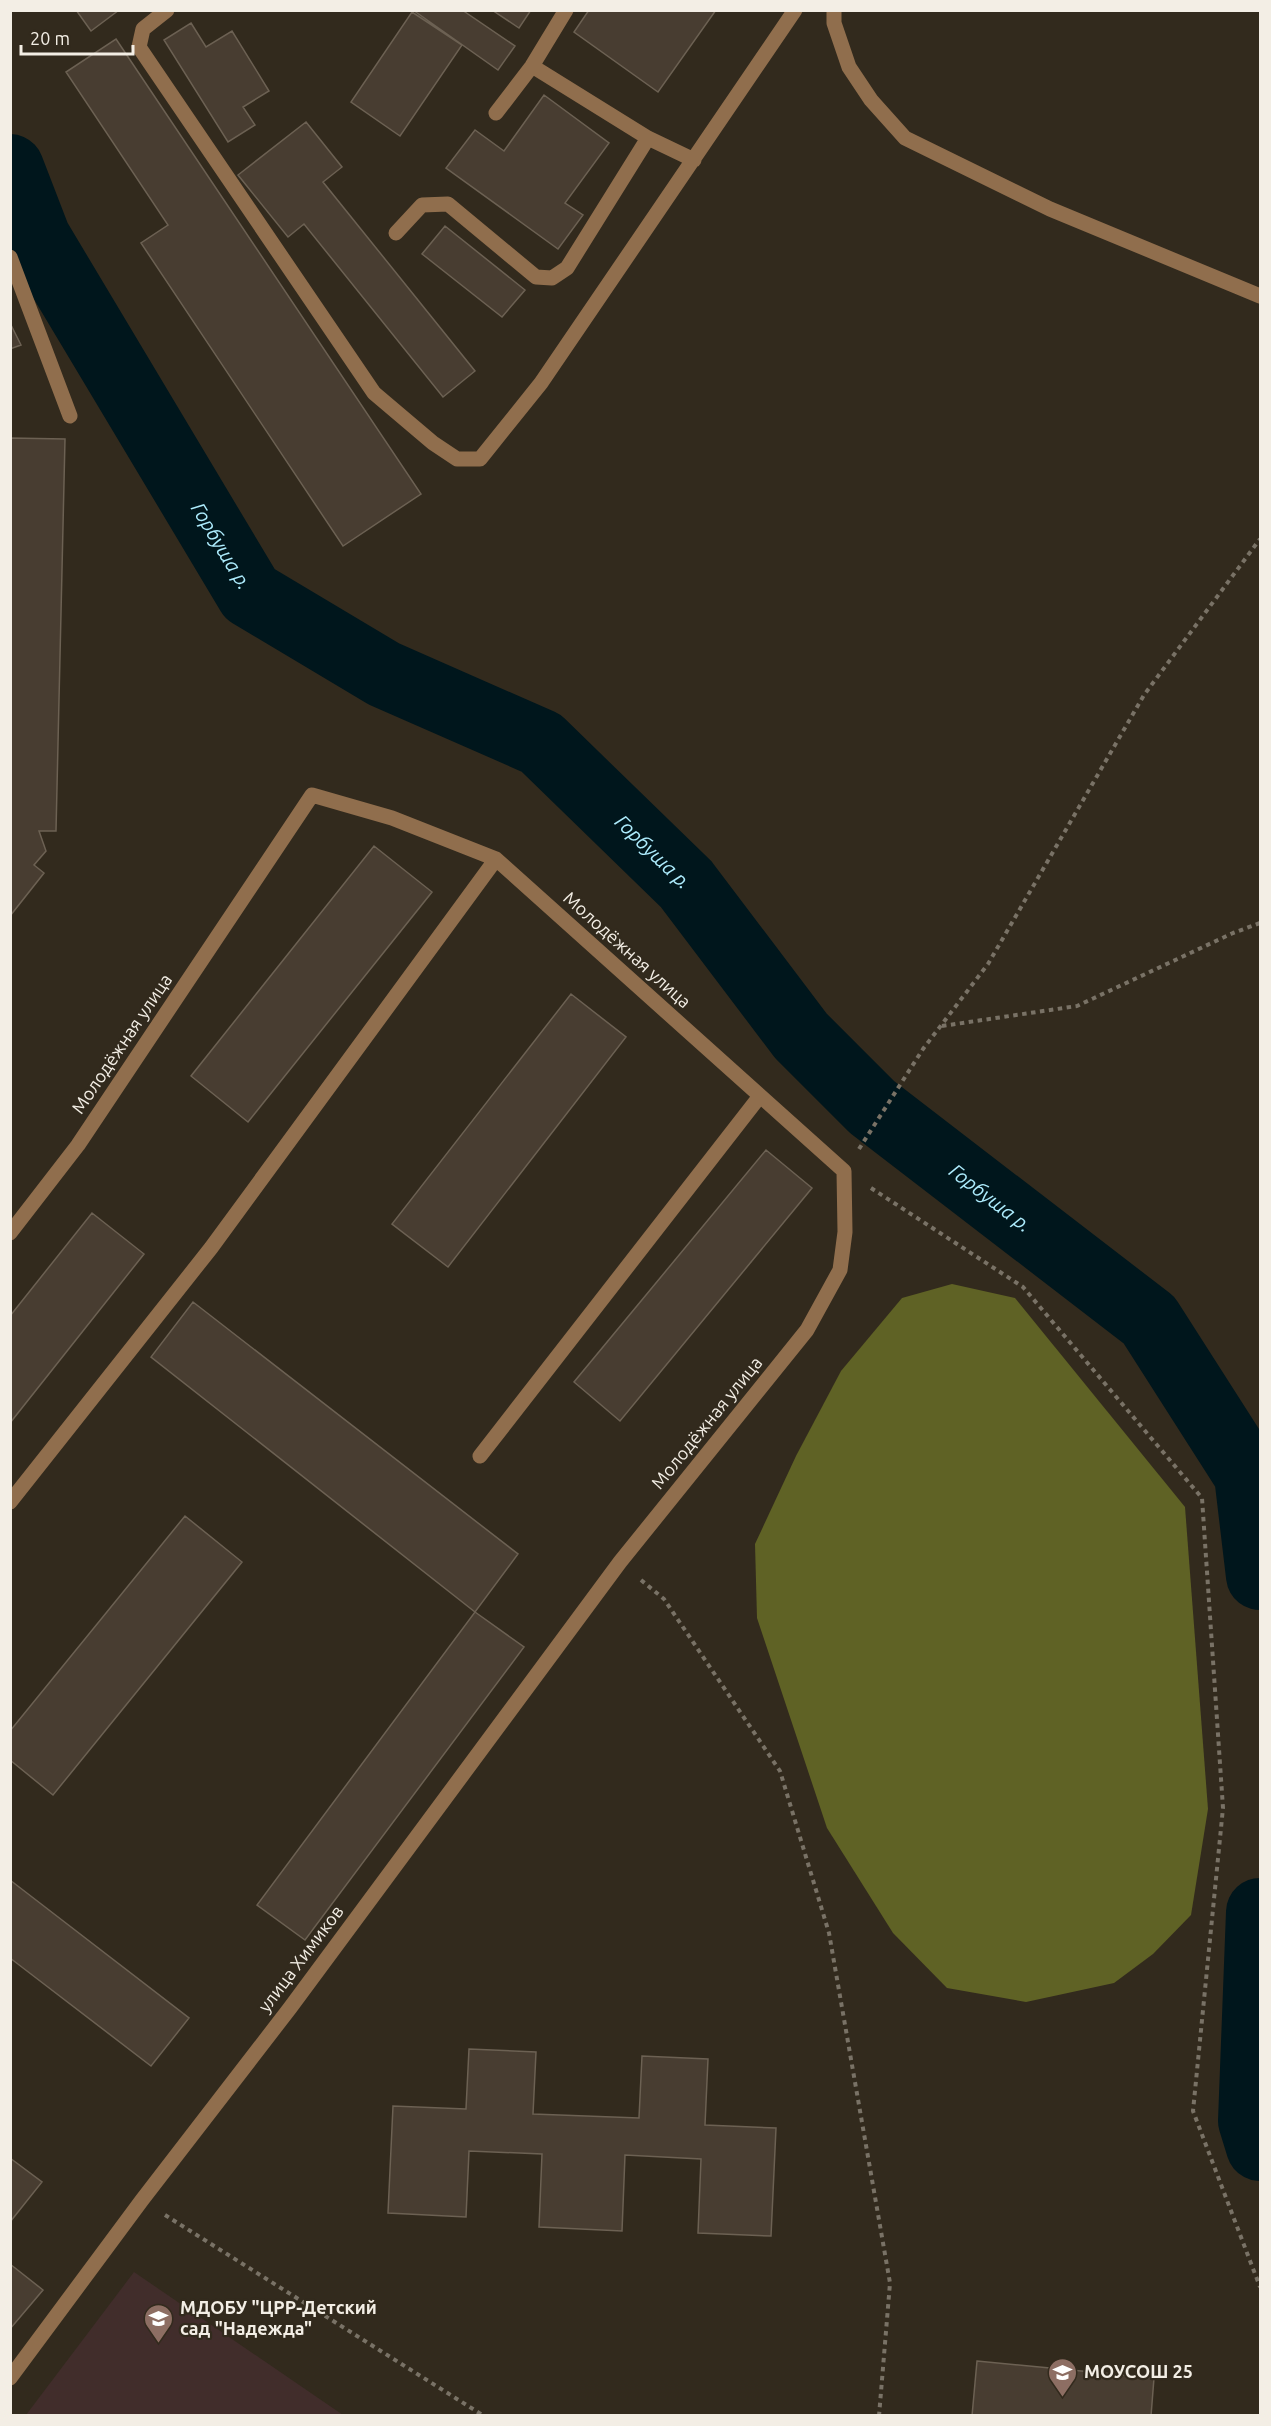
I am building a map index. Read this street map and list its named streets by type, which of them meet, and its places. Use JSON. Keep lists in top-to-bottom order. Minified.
{"streets":{"street":["Молодёжная улица","улица Химиков"]},"crossings":[["Молодёжная улица","улица Химиков"]],"water":["Горбуша р."],"places":{"school or university":["МДОБУ \"ЦРР-Детский сад \"Надежда\"","МОУСОШ 25"]},"scale_bar":"20 m"}
